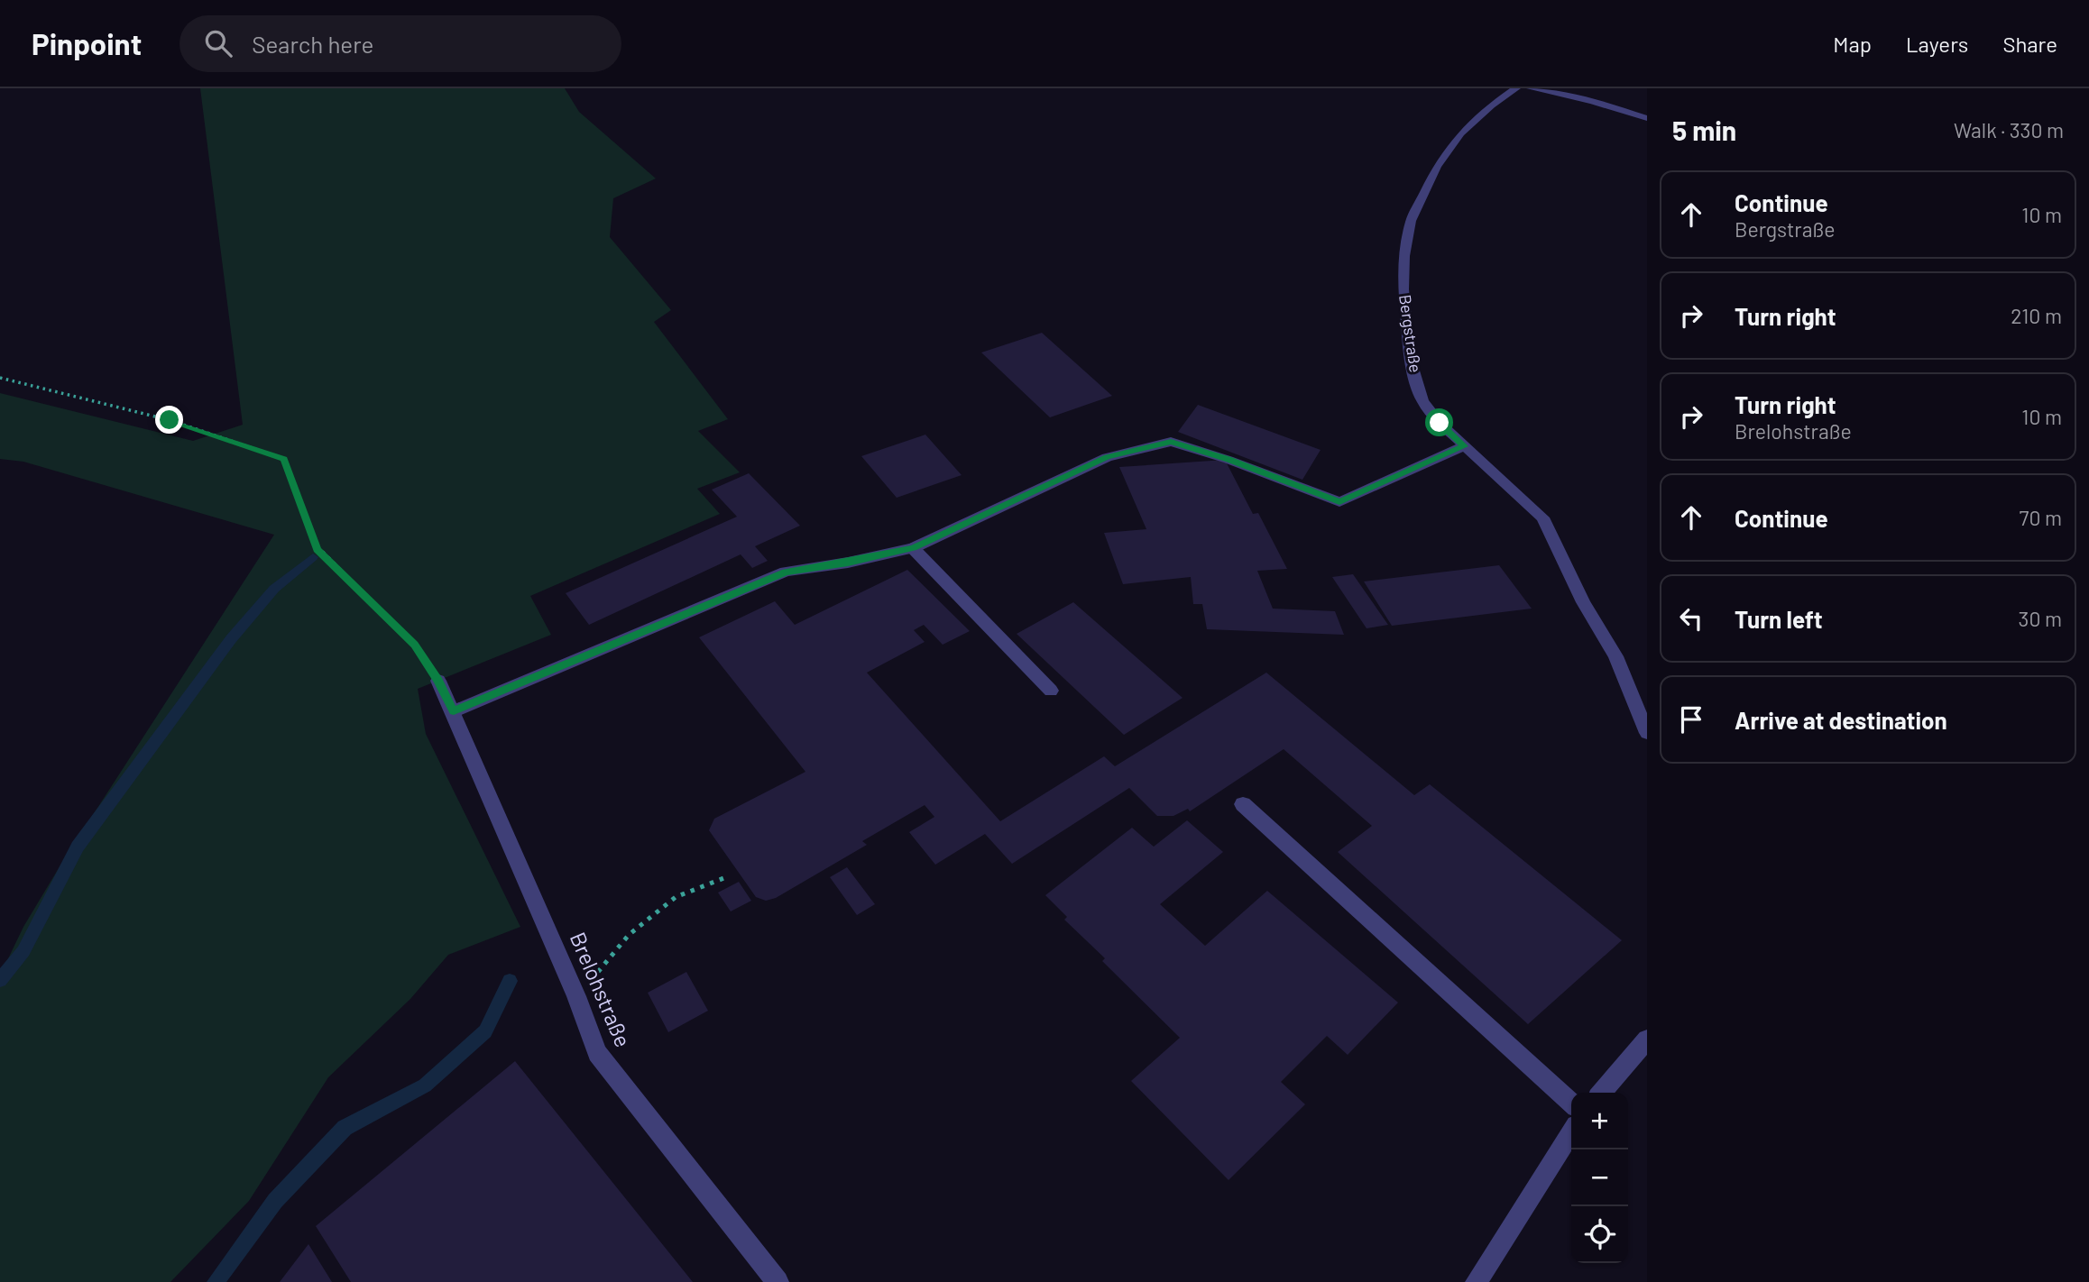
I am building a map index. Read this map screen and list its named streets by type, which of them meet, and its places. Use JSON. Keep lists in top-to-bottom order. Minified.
{"streets":{"street":["Bergstraße","Brelohstraße"]},"page":{"header":"Pinpoint","search":"Search here","nav":["Map","Layers","Share"],"heading":["5 min","Walk · 330 m"],"list":[["Continue","Bergstraße","10 m"],["Turn right","210 m"],["Turn right","Brelohstraße","10 m"],["Continue","70 m"],["Turn left","30 m"],"Arrive at destination"],"map_buttons":["+","−"]}}
